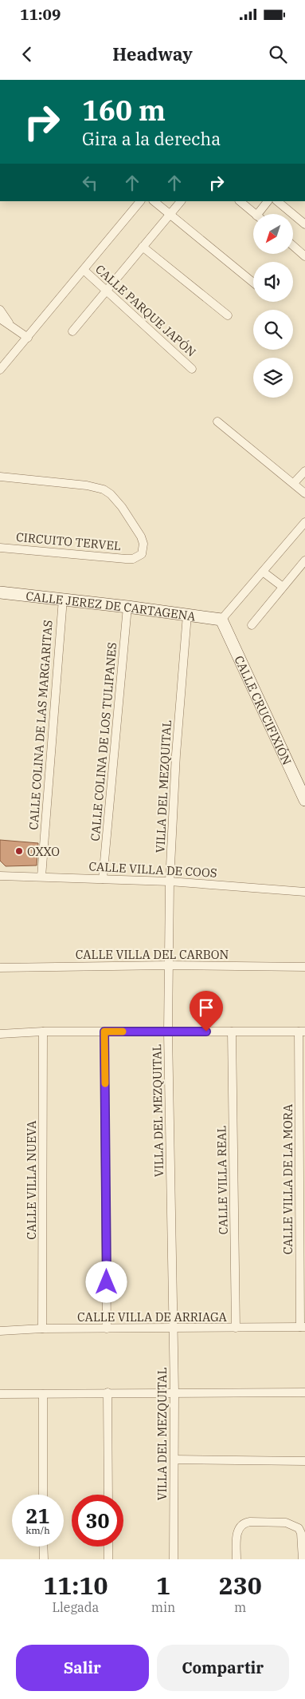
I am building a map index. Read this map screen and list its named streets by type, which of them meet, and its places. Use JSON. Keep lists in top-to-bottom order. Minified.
{"streets":{"street":["CALLE PARQUE JAPÓN","CIRCUITO TERVEL","CALLE JEREZ DE CARTAGENA","CALLE CRUCIFIXIÓN","CALLE COLINA DE LAS MARGARITAS","CALLE COLINA DE LOS TULIPANES","VILLA DEL MEZQUITAL","CALLE VILLA DE COOS","CALLE VILLA DEL CARBON","CALLE VILLA DE LA MORA","CALLE VILLA NUEVA","CALLE VILLA REAL","CALLE VILLA DE ARRIAGA"]},"crossings":[["CALLE JEREZ DE CARTAGENA","CALLE CRUCIFIXIÓN"],["CALLE JEREZ DE CARTAGENA","CALLE COLINA DE LAS MARGARITAS"],["CALLE JEREZ DE CARTAGENA","CALLE COLINA DE LOS TULIPANES"],["CALLE JEREZ DE CARTAGENA","VILLA DEL MEZQUITAL"],["CALLE COLINA DE LAS MARGARITAS","CALLE VILLA DE COOS"],["CALLE COLINA DE LOS TULIPANES","CALLE VILLA DE COOS"],["VILLA DEL MEZQUITAL","CALLE VILLA DE COOS"],["VILLA DEL MEZQUITAL","CALLE VILLA DEL CARBON"],["VILLA DEL MEZQUITAL","CALLE VILLA DE ARRIAGA"],["CALLE VILLA DE LA MORA","CALLE VILLA DE ARRIAGA"],["CALLE VILLA NUEVA","CALLE VILLA DE ARRIAGA"],["CALLE VILLA REAL","CALLE VILLA DE ARRIAGA"]],"places":["OXXO"],"north":"bottom left","page":{"status":"11:09","header":"Headway","turn":["160 m","Gira a la derecha"],"speed":"21 km/h","limit":"30","eta":["11:10","Llegada","1","min","230","m"],"buttons":["Salir","Compartir"]}}
